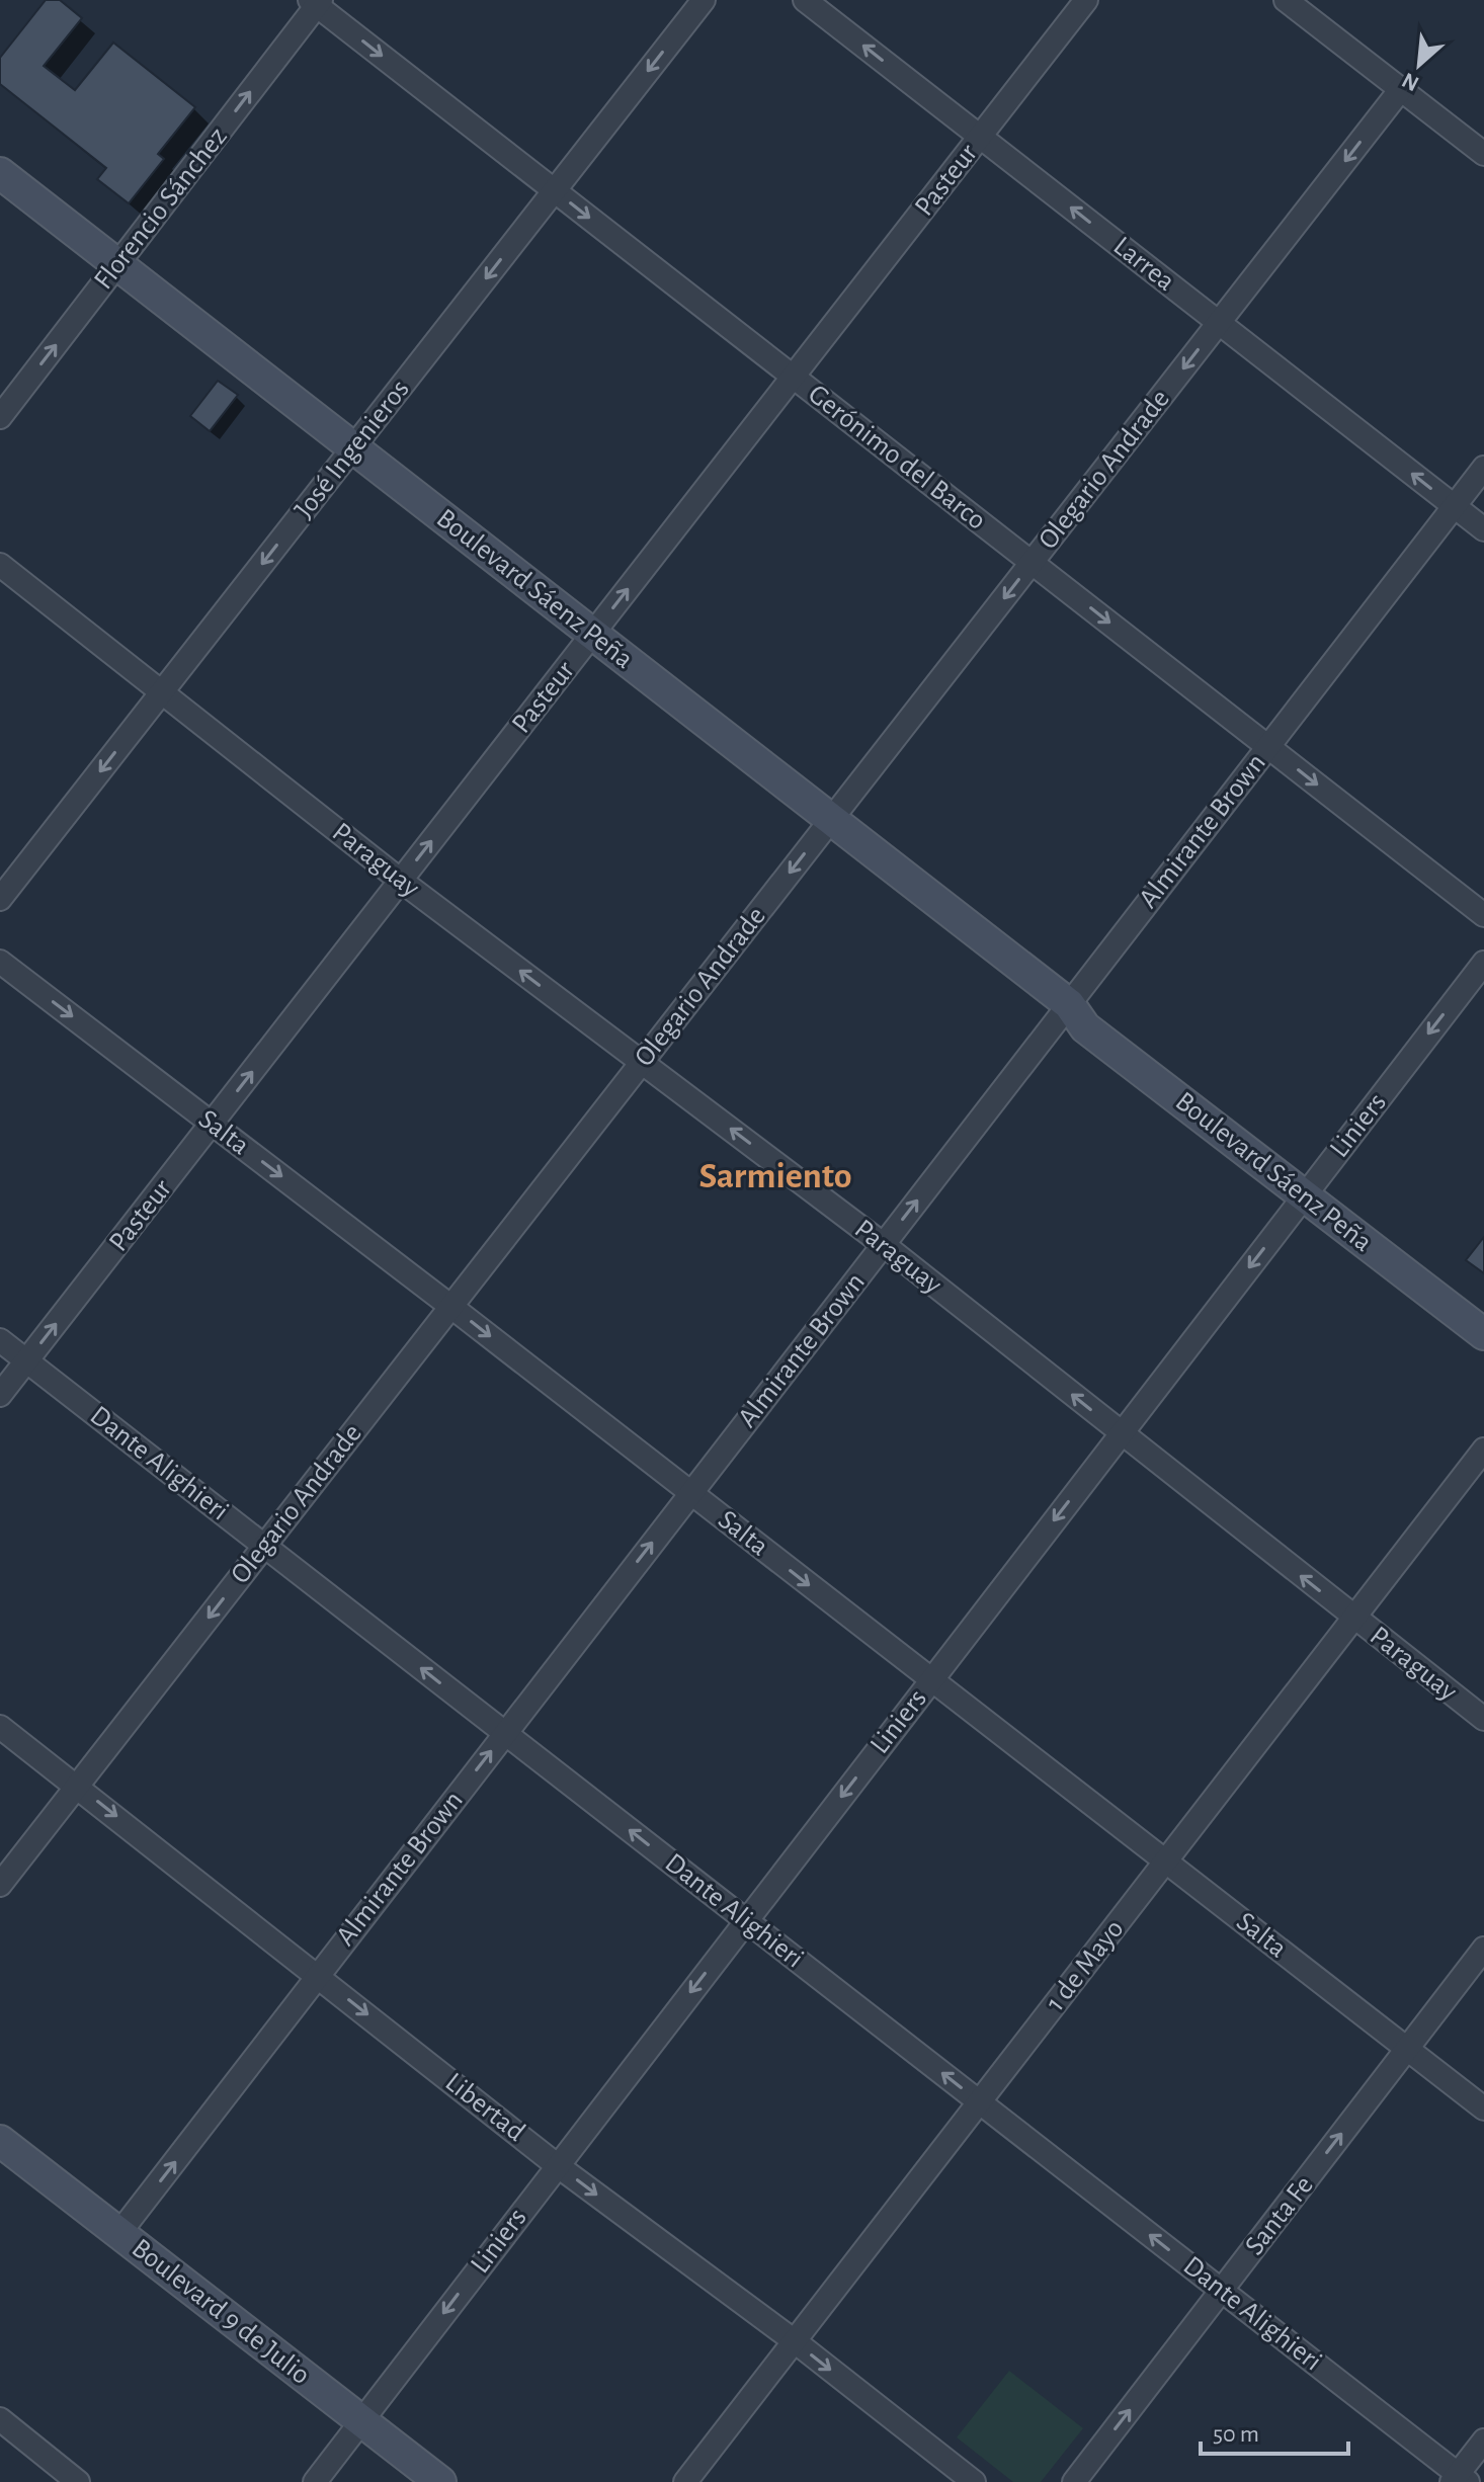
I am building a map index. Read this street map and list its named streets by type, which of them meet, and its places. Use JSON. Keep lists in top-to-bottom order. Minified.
{"streets":{"main road":["Boulevard Sáenz Peña","Boulevard 9 de Julio"],"street":["Pasteur","Florencio Sánchez","Larrea","José Ingenieros","Gerónimo del Barco","Olegario Andrade","Almirante Brown","Paraguay","Liniers","Salta","Dante Alighieri","1 de Mayo","Libertad","Santa Fe"]},"crossings":[["Pasteur","Larrea"],["Pasteur","Gerónimo del Barco"],["Pasteur","Boulevard Sáenz Peña"],["Pasteur","Paraguay"],["Pasteur","Salta"],["Pasteur","Dante Alighieri"],["Florencio Sánchez","Gerónimo del Barco"],["Florencio Sánchez","Boulevard Sáenz Peña"],["Larrea","Olegario Andrade"],["Larrea","Almirante Brown"],["José Ingenieros","Gerónimo del Barco"],["José Ingenieros","Boulevard Sáenz Peña"],["José Ingenieros","Paraguay"],["Gerónimo del Barco","Olegario Andrade"],["Gerónimo del Barco","Almirante Brown"],["Olegario Andrade","Boulevard Sáenz Peña"],["Olegario Andrade","Paraguay"],["Olegario Andrade","Salta"],["Olegario Andrade","Dante Alighieri"],["Olegario Andrade","Libertad"],["Boulevard Sáenz Peña","Almirante Brown"],["Boulevard Sáenz Peña","Liniers"],["Almirante Brown","Paraguay"],["Almirante Brown","Salta"],["Almirante Brown","Dante Alighieri"],["Almirante Brown","Libertad"],["Almirante Brown","Boulevard 9 de Julio"],["Paraguay","Liniers"],["Paraguay","1 de Mayo"],["Liniers","Salta"],["Liniers","Dante Alighieri"],["Liniers","Libertad"],["Liniers","Boulevard 9 de Julio"],["Salta","1 de Mayo"],["Salta","Santa Fe"],["Dante Alighieri","1 de Mayo"],["Dante Alighieri","Santa Fe"],["1 de Mayo","Libertad"]],"one_way":["Pasteur","Florencio Sánchez","Larrea","José Ingenieros","Gerónimo del Barco","Olegario Andrade","Almirante Brown","Paraguay","Liniers","Salta","Dante Alighieri","Libertad","Santa Fe"],"districts":["Sarmiento"],"scale_bar":"50 m","north":"bottom left"}
